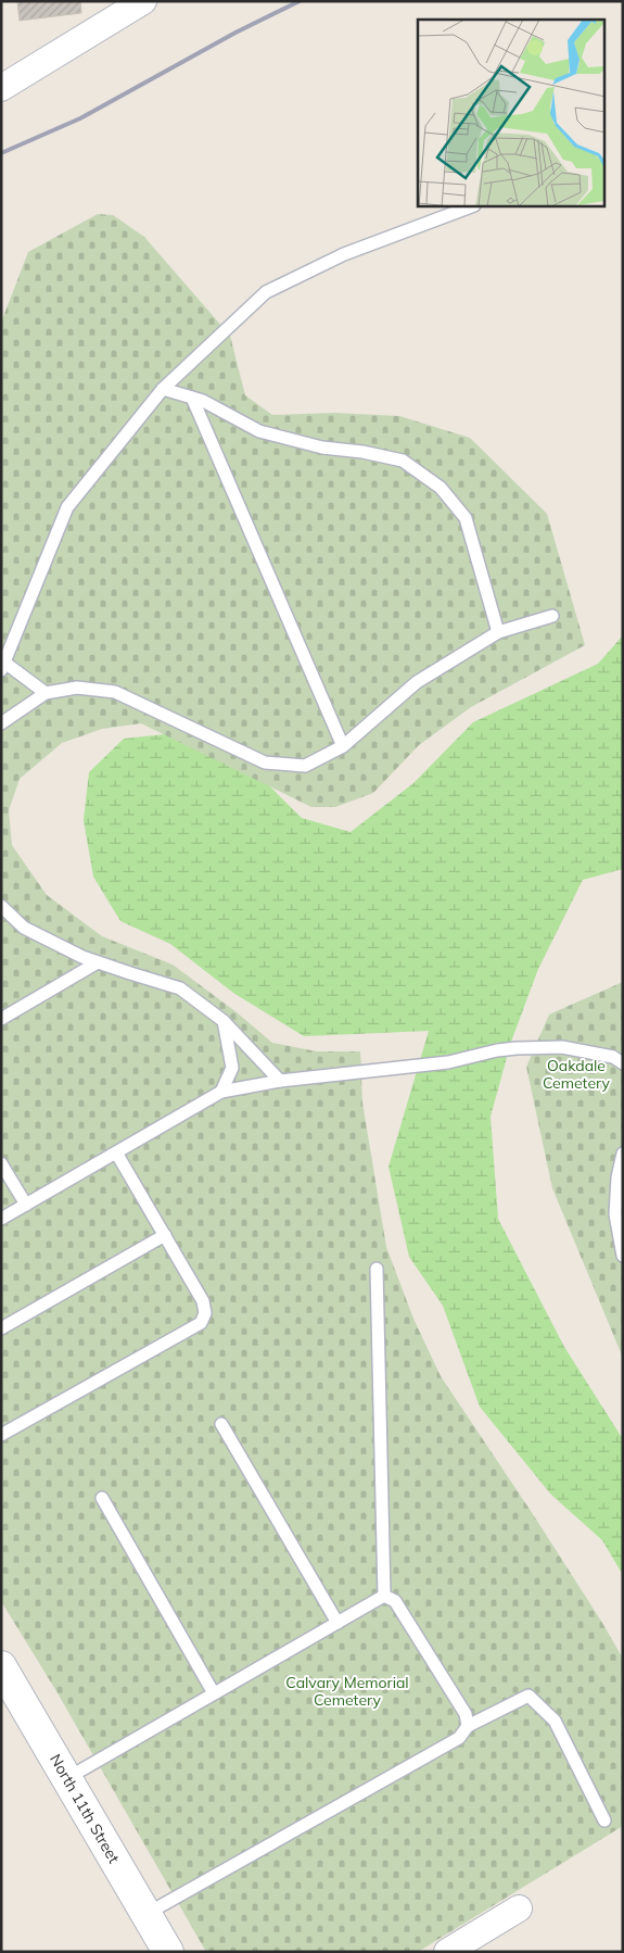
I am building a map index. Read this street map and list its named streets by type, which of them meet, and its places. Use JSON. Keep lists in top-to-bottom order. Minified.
{"streets":{"street":["North 11th Street"]},"parks":["Oakdale Cemetery","Calvary Memorial Cemetery"]}
